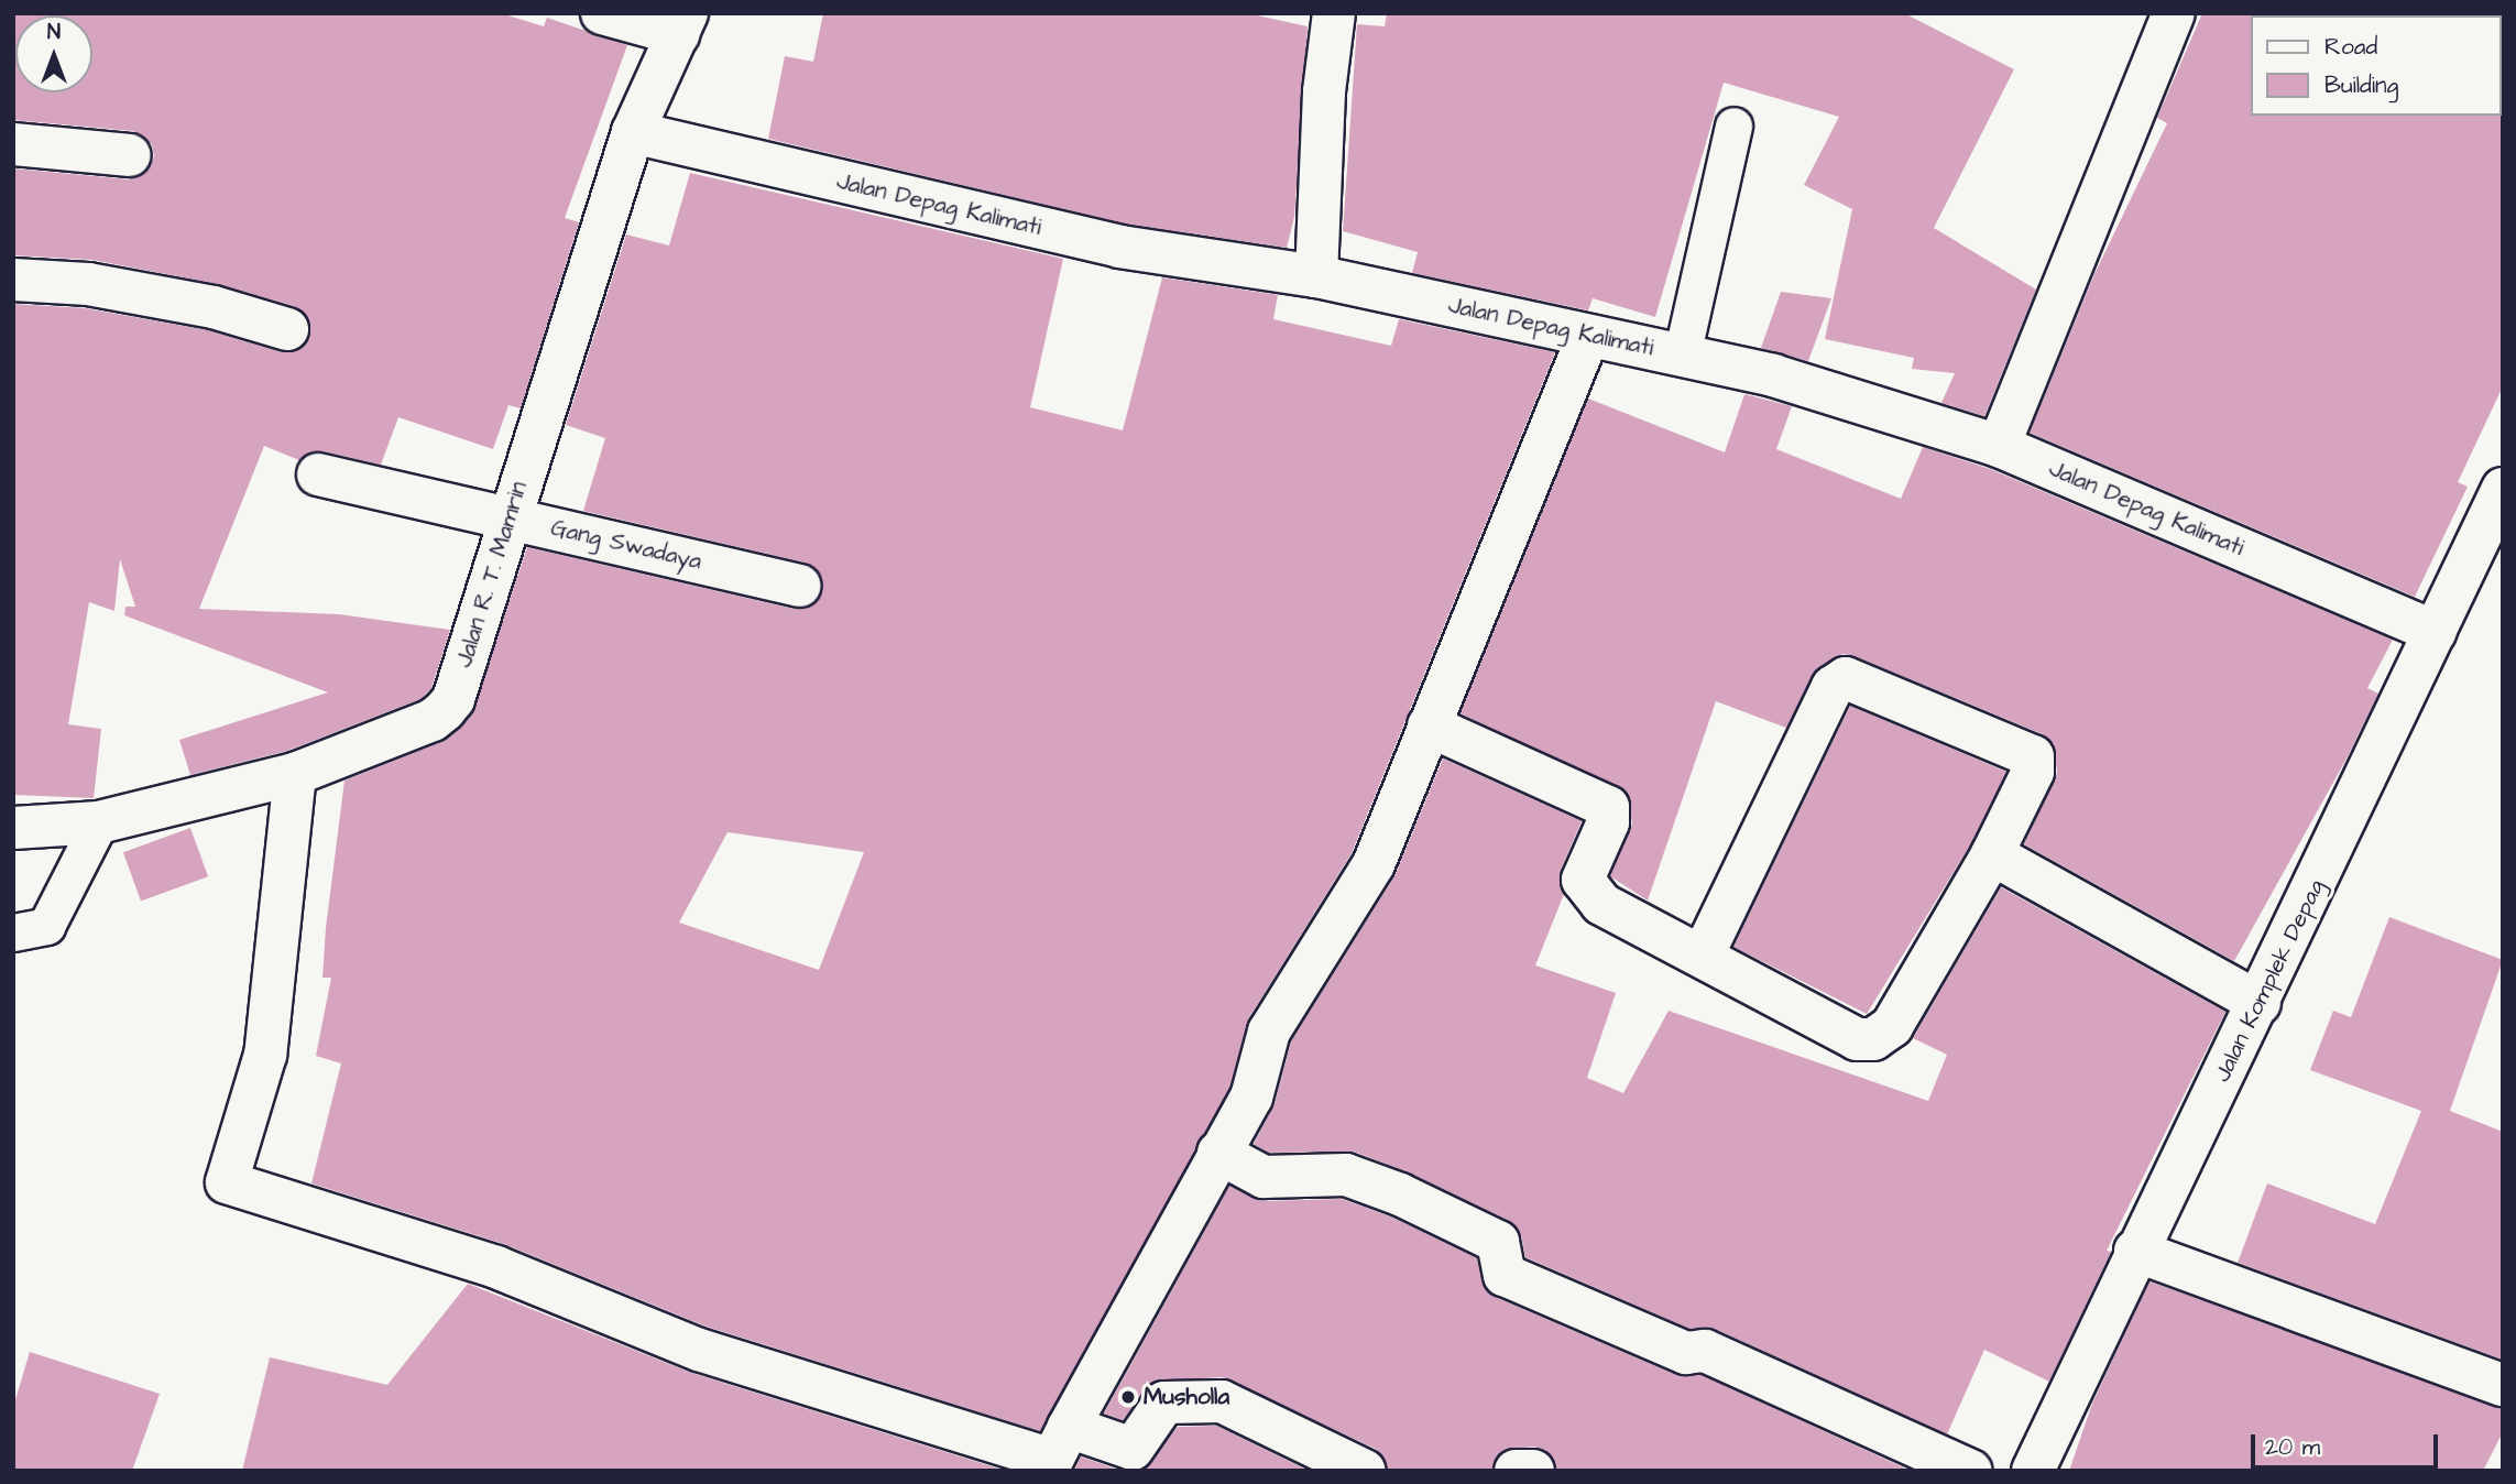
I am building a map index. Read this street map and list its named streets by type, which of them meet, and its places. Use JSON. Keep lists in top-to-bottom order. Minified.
{"streets":{"street":["Jalan Depag Kalimati","Gang Swadaya","Jalan R. T. Mamrin","Jalan Komplek Depag"]},"crossings":[["Jalan Depag Kalimati","Jalan R. T. Mamrin"],["Jalan Depag Kalimati","Jalan Komplek Depag"],["Gang Swadaya","Jalan R. T. Mamrin"]],"places":["Musholla"],"legend":["Road","Building"],"scale_bar":"20 m","north":"top"}
